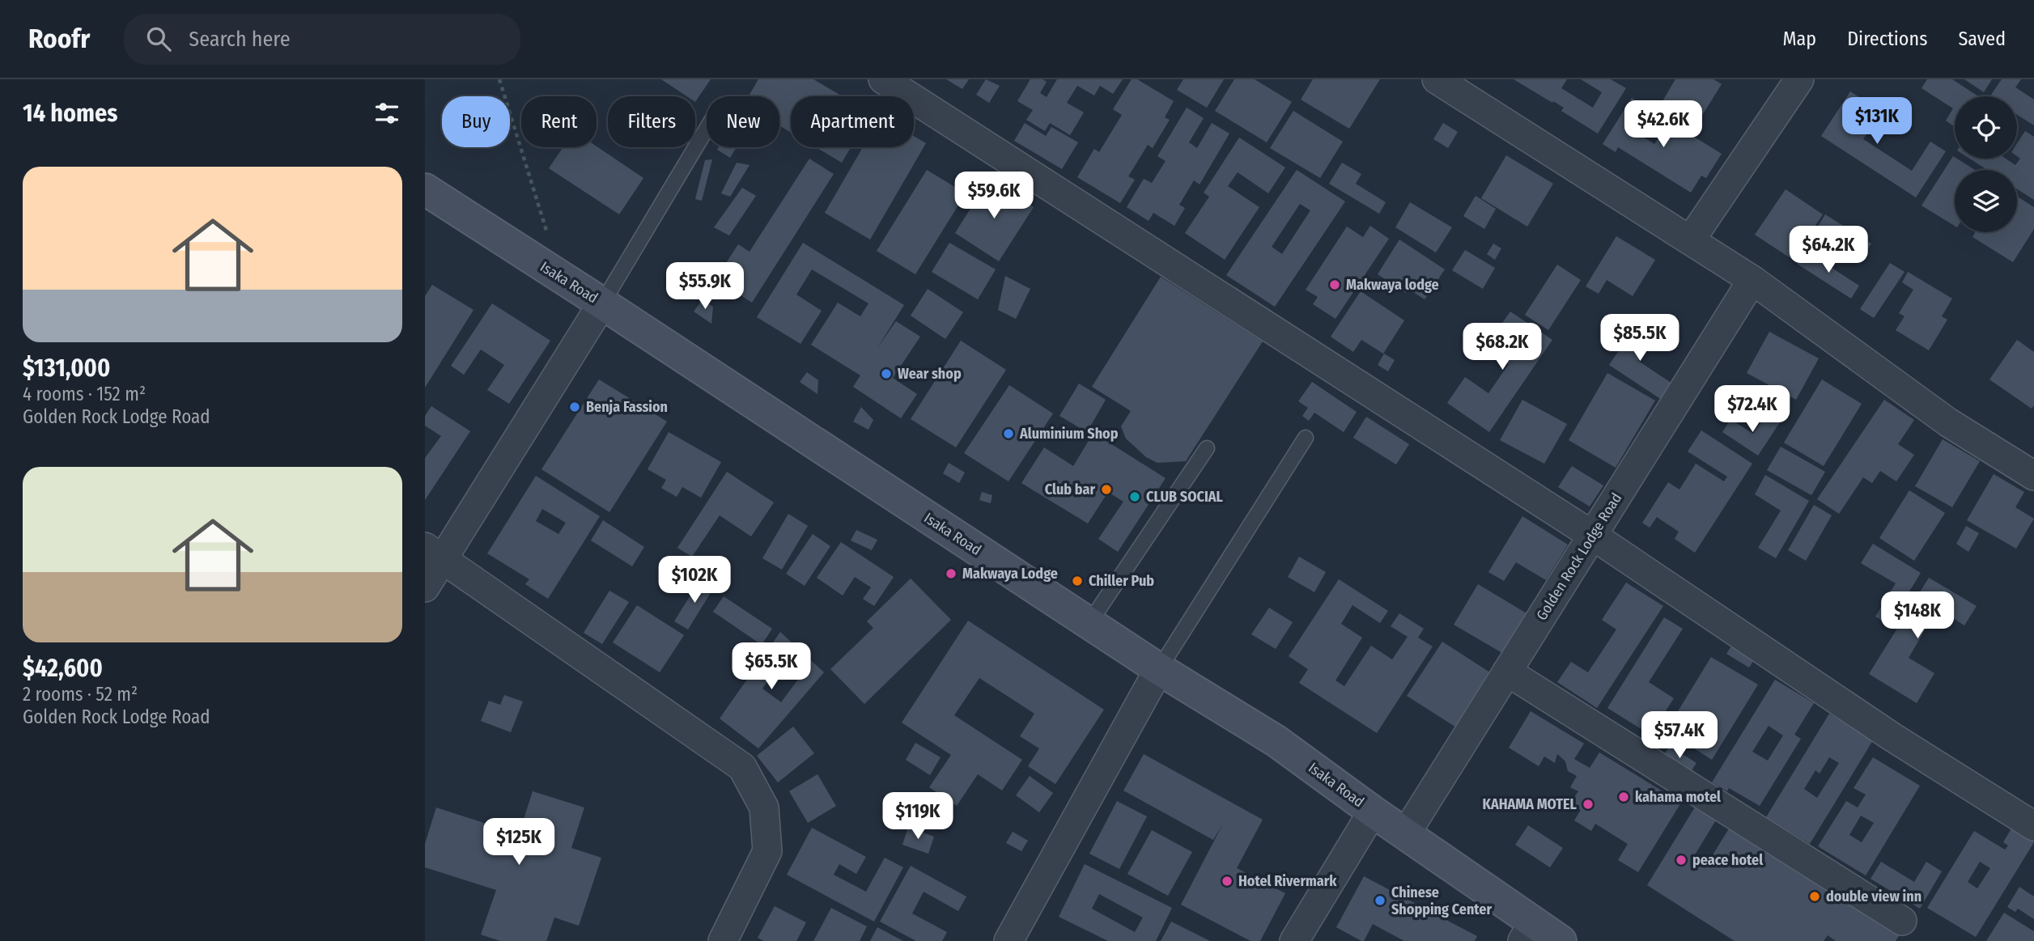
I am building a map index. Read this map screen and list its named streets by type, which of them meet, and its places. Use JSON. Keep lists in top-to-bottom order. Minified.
{"streets":{"street":["Isaka Road","Golden Rock Lodge Road"]},"crossings":[["Isaka Road","Golden Rock Lodge Road"]],"places":["Makwaya lodge","Wear shop","Benja Fassion","Aluminium Shop","Club bar","CLUB SOCIAL","Makwaya Lodge","Chiller Pub","kahama motel","KAHAMA MOTEL","peace hotel","Hotel Rivermark","double view inn","Chinese Shopping Center"],"page":{"header":"Roofr","search":"Search here","nav":["Map","Directions","Saved"],"heading":"14 homes","chip":["Buy","Rent","Filters","New","Apartment"],"price":["$131K","$42.6K","$59.6K","$64.2K","$55.9K","$85.5K","$68.2K","$72.4K","$102K","$148K","$65.5K","$57.4K","$119K","$125K"],"list":[{"name":"$131,000","note":"4 rooms · 152 m² · Golden Rock Lodge Road"},{"name":"$42,600","note":"2 rooms · 52 m² · Golden Rock Lodge Road"}]}}
